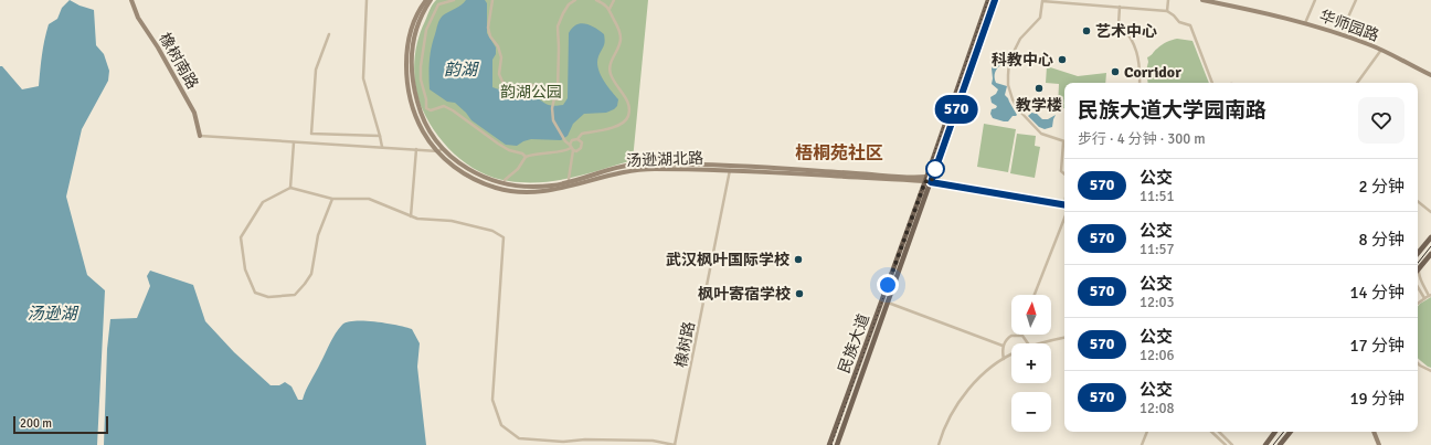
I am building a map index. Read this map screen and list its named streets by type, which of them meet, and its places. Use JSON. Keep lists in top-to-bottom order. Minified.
{"streets":{"main road":["民族大道"],"street":["华师园路","橡树南路","汤逊湖北路","橡树路"]},"crossings":[["汤逊湖北路","民族大道"],["汤逊湖北路","橡树路"]],"districts":["梧桐苑社区"],"water":["韵湖","汤逊湖"],"parks":["韵湖公园"],"places":["艺术中心","科教中心","Corridor","教学楼","武汉枫叶国际学校","枫叶寄宿学校"],"lines":["bus line 570"],"scale_bar":"200 m","north":"top","page":{"on_map":"570","heading":["民族大道大学园南路","步行 · 4 分钟 · 300 m"],"list":[{"mark":"570","name":"公交","note":"11:51","value":"2 分钟"},{"mark":"570","name":"公交","note":"11:57","value":"8 分钟"},{"mark":"570","name":"公交","note":"12:03","value":"14 分钟"},{"mark":"570","name":"公交","note":"12:06","value":"17 分钟"},{"mark":"570","name":"公交","note":"12:08","value":"19 分钟"}],"map_buttons":["+","−"],"scale":"200 m"}}
